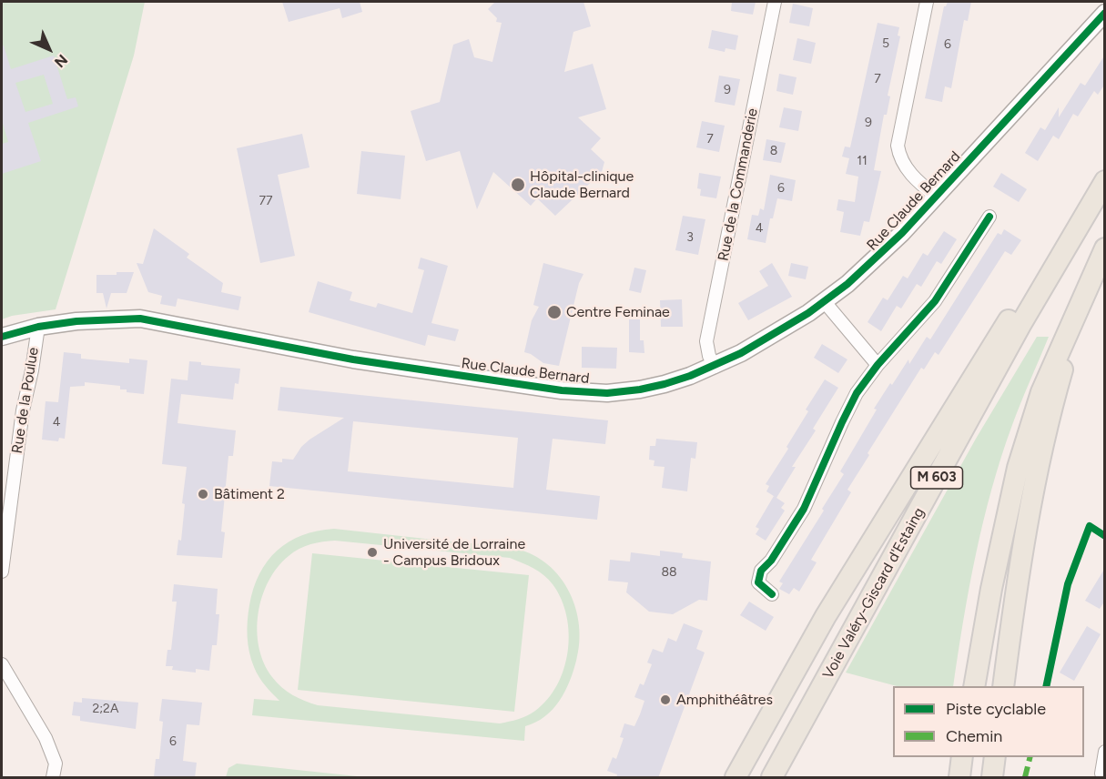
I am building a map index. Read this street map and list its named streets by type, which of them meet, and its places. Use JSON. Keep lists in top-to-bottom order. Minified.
{"streets":{"highway":["M 603","Voie Valéry-Giscard d'Estaing"],"street":["Rue de la Commanderie","Rue Claude Bernard","Rue de la Poulue"]},"crossings":[["Rue de la Commanderie","Rue Claude Bernard"],["Rue Claude Bernard","Rue de la Poulue"]],"places":["Hôpital-clinique Claude Bernard","Centre Feminae","Bâtiment 2","Université de Lorraine - Campus Bridoux","Amphithéâtres"],"house_numbers":["5","6","7","9","9","7","8","11","6","77","4","3","4","88","2;2A","6"],"legend":["Piste cyclable","Chemin"],"north":"bottom right"}
